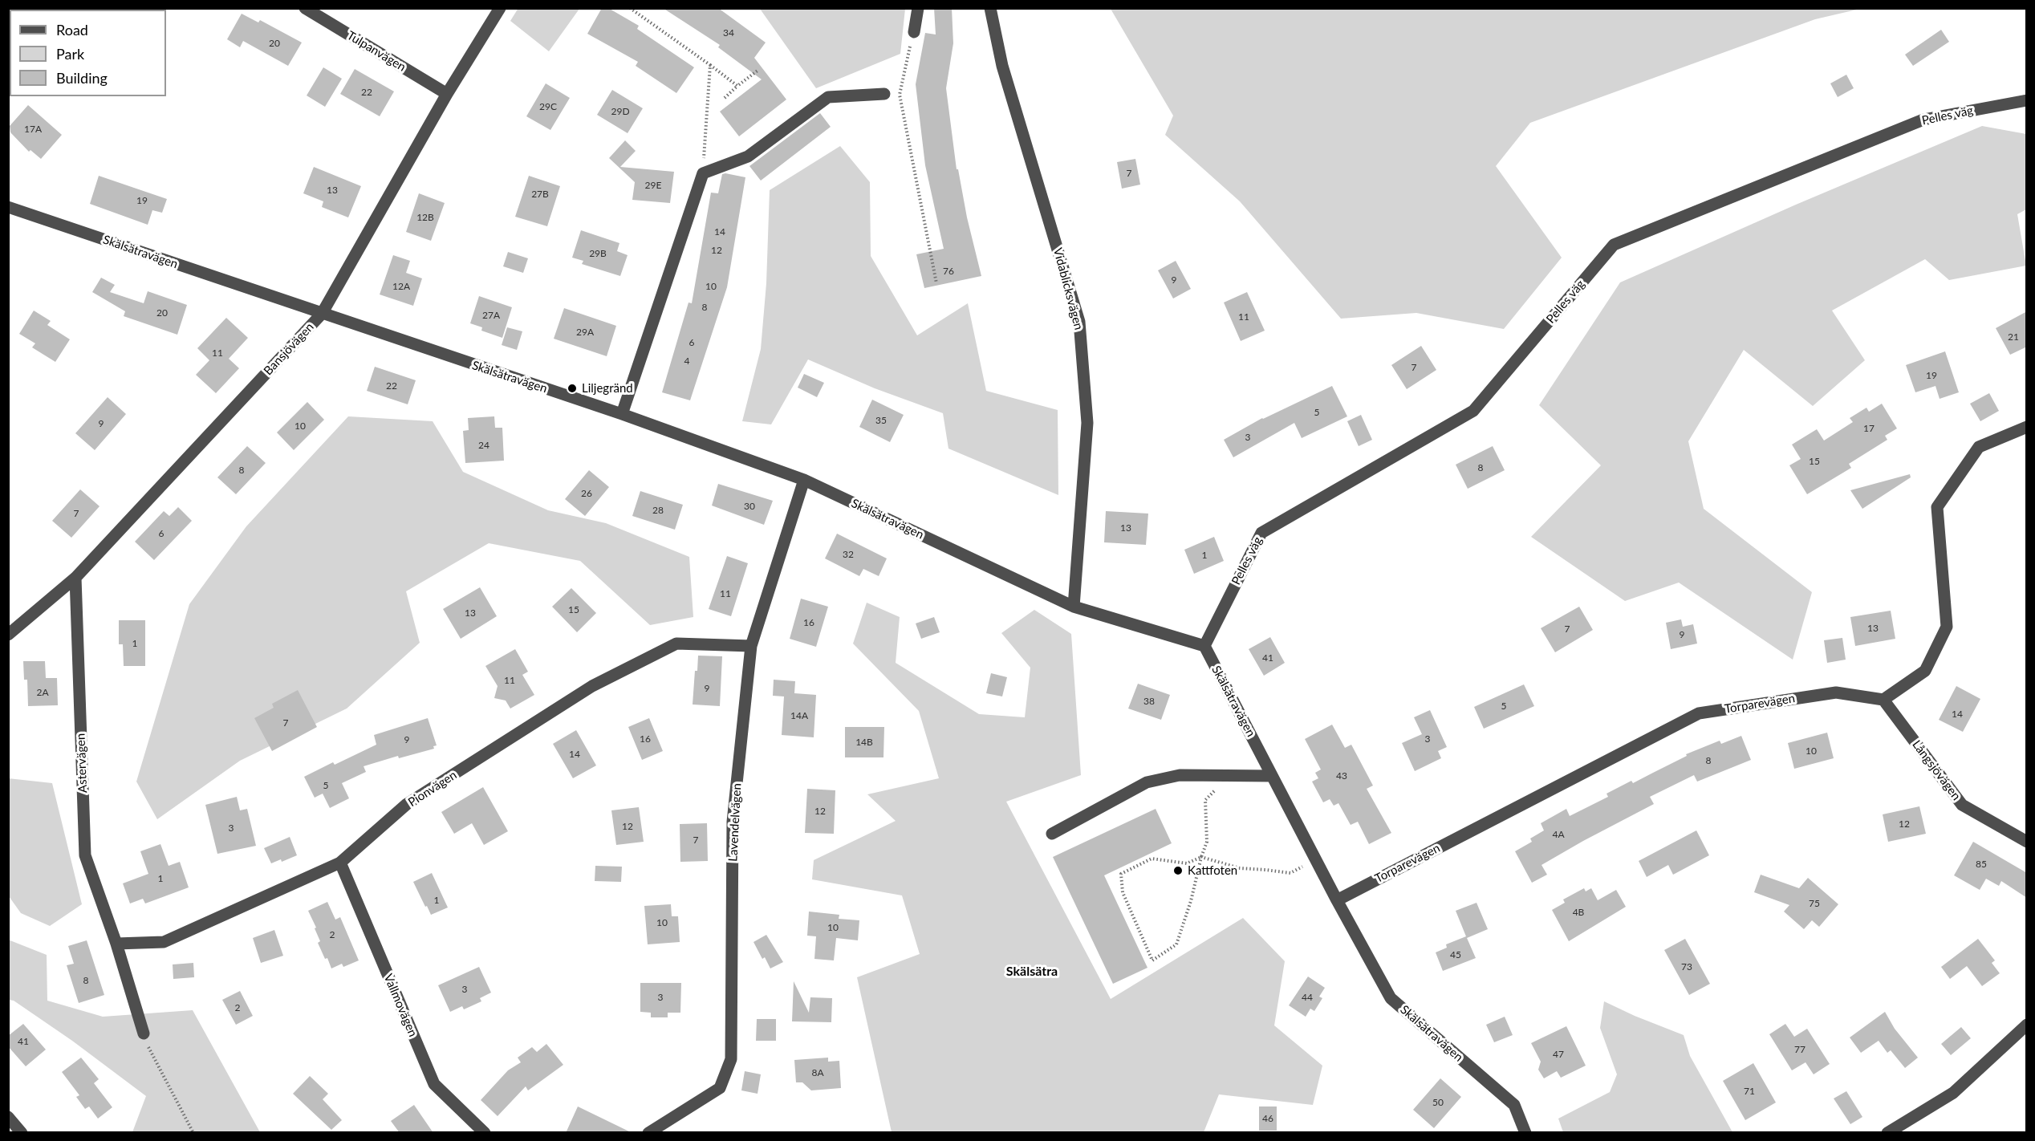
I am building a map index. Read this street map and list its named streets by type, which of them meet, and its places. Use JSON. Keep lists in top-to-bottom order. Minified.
{"streets":{"street":["Tulpanvägen","Pelles väg","Skälsätravägen","Vidablicksvägen","Bansjövägen","Torparevägen","Astervägen","Långsjövägen","Pionvägen","Lavendelvägen","Vallmovägen"]},"crossings":[["Tulpanvägen","Bansjövägen"],["Pelles väg","Skälsätravägen"],["Skälsätravägen","Vidablicksvägen"],["Skälsätravägen","Bansjövägen"],["Skälsätravägen","Torparevägen"],["Skälsätravägen","Lavendelvägen"],["Bansjövägen","Astervägen"],["Torparevägen","Långsjövägen"],["Astervägen","Pionvägen"],["Pionvägen","Lavendelvägen"],["Pionvägen","Vallmovägen"]],"districts":["Skälsätra"],"places":["Liljegränd","Kattfoten"],"house_numbers":["34","20","22","29C","29D","17A","7","29E","13","27B","19","12B","14","12","29B","76","9","12A","10","8","20","27A","11","29A","21","6","11","4","7","19","22","5","35","9","10","17","3","24","15","8","8","26","30","28","7","13","6","32","1","11","15","13","16","13","7","9","1","41","11","9","2A","38","5","14","14A","7","16","3","9","14B","10","14","8","43","5","12","12","12","3","4A","7","85","1","1","75","4B","10","10","2","45","73","8","3","3","44","2","41","77","47","8A","71","50","46"],"legend":["Road","Park","Building"]}
